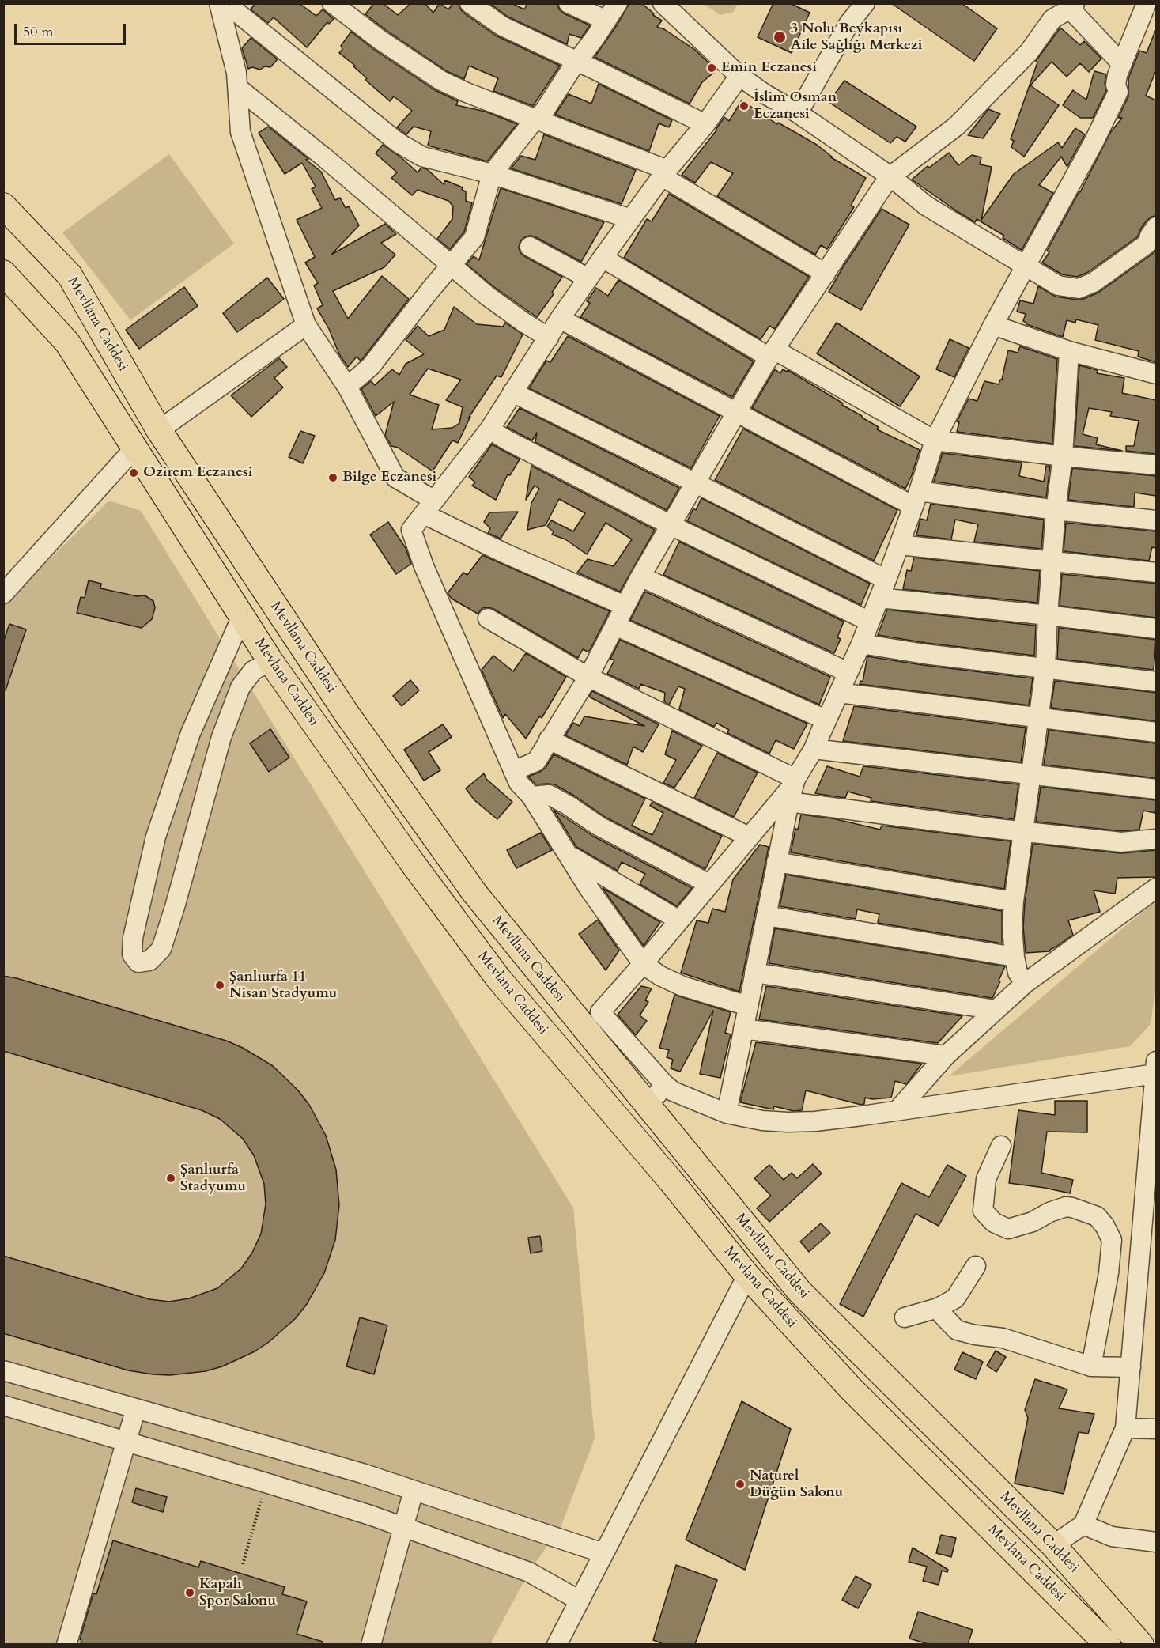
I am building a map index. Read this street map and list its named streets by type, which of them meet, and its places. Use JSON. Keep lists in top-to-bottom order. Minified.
{"streets":{"main road":["Mevllana Caddesi","Mevlana Caddesi"]},"places":["3 Nolu Beykapısı Aile Sağlığı Merkezi","Emin Eczanesi","İslim Osman Eczanesi","Ozirem Eczanesi","Bilge Eczanesi","Şanlıurfa 11 Nisan Stadyumu","Şanlıurfa Stadyumu","Naturel Düğün Salonu","Kapalı Spor Salonu"],"scale_bar":"50 m"}
